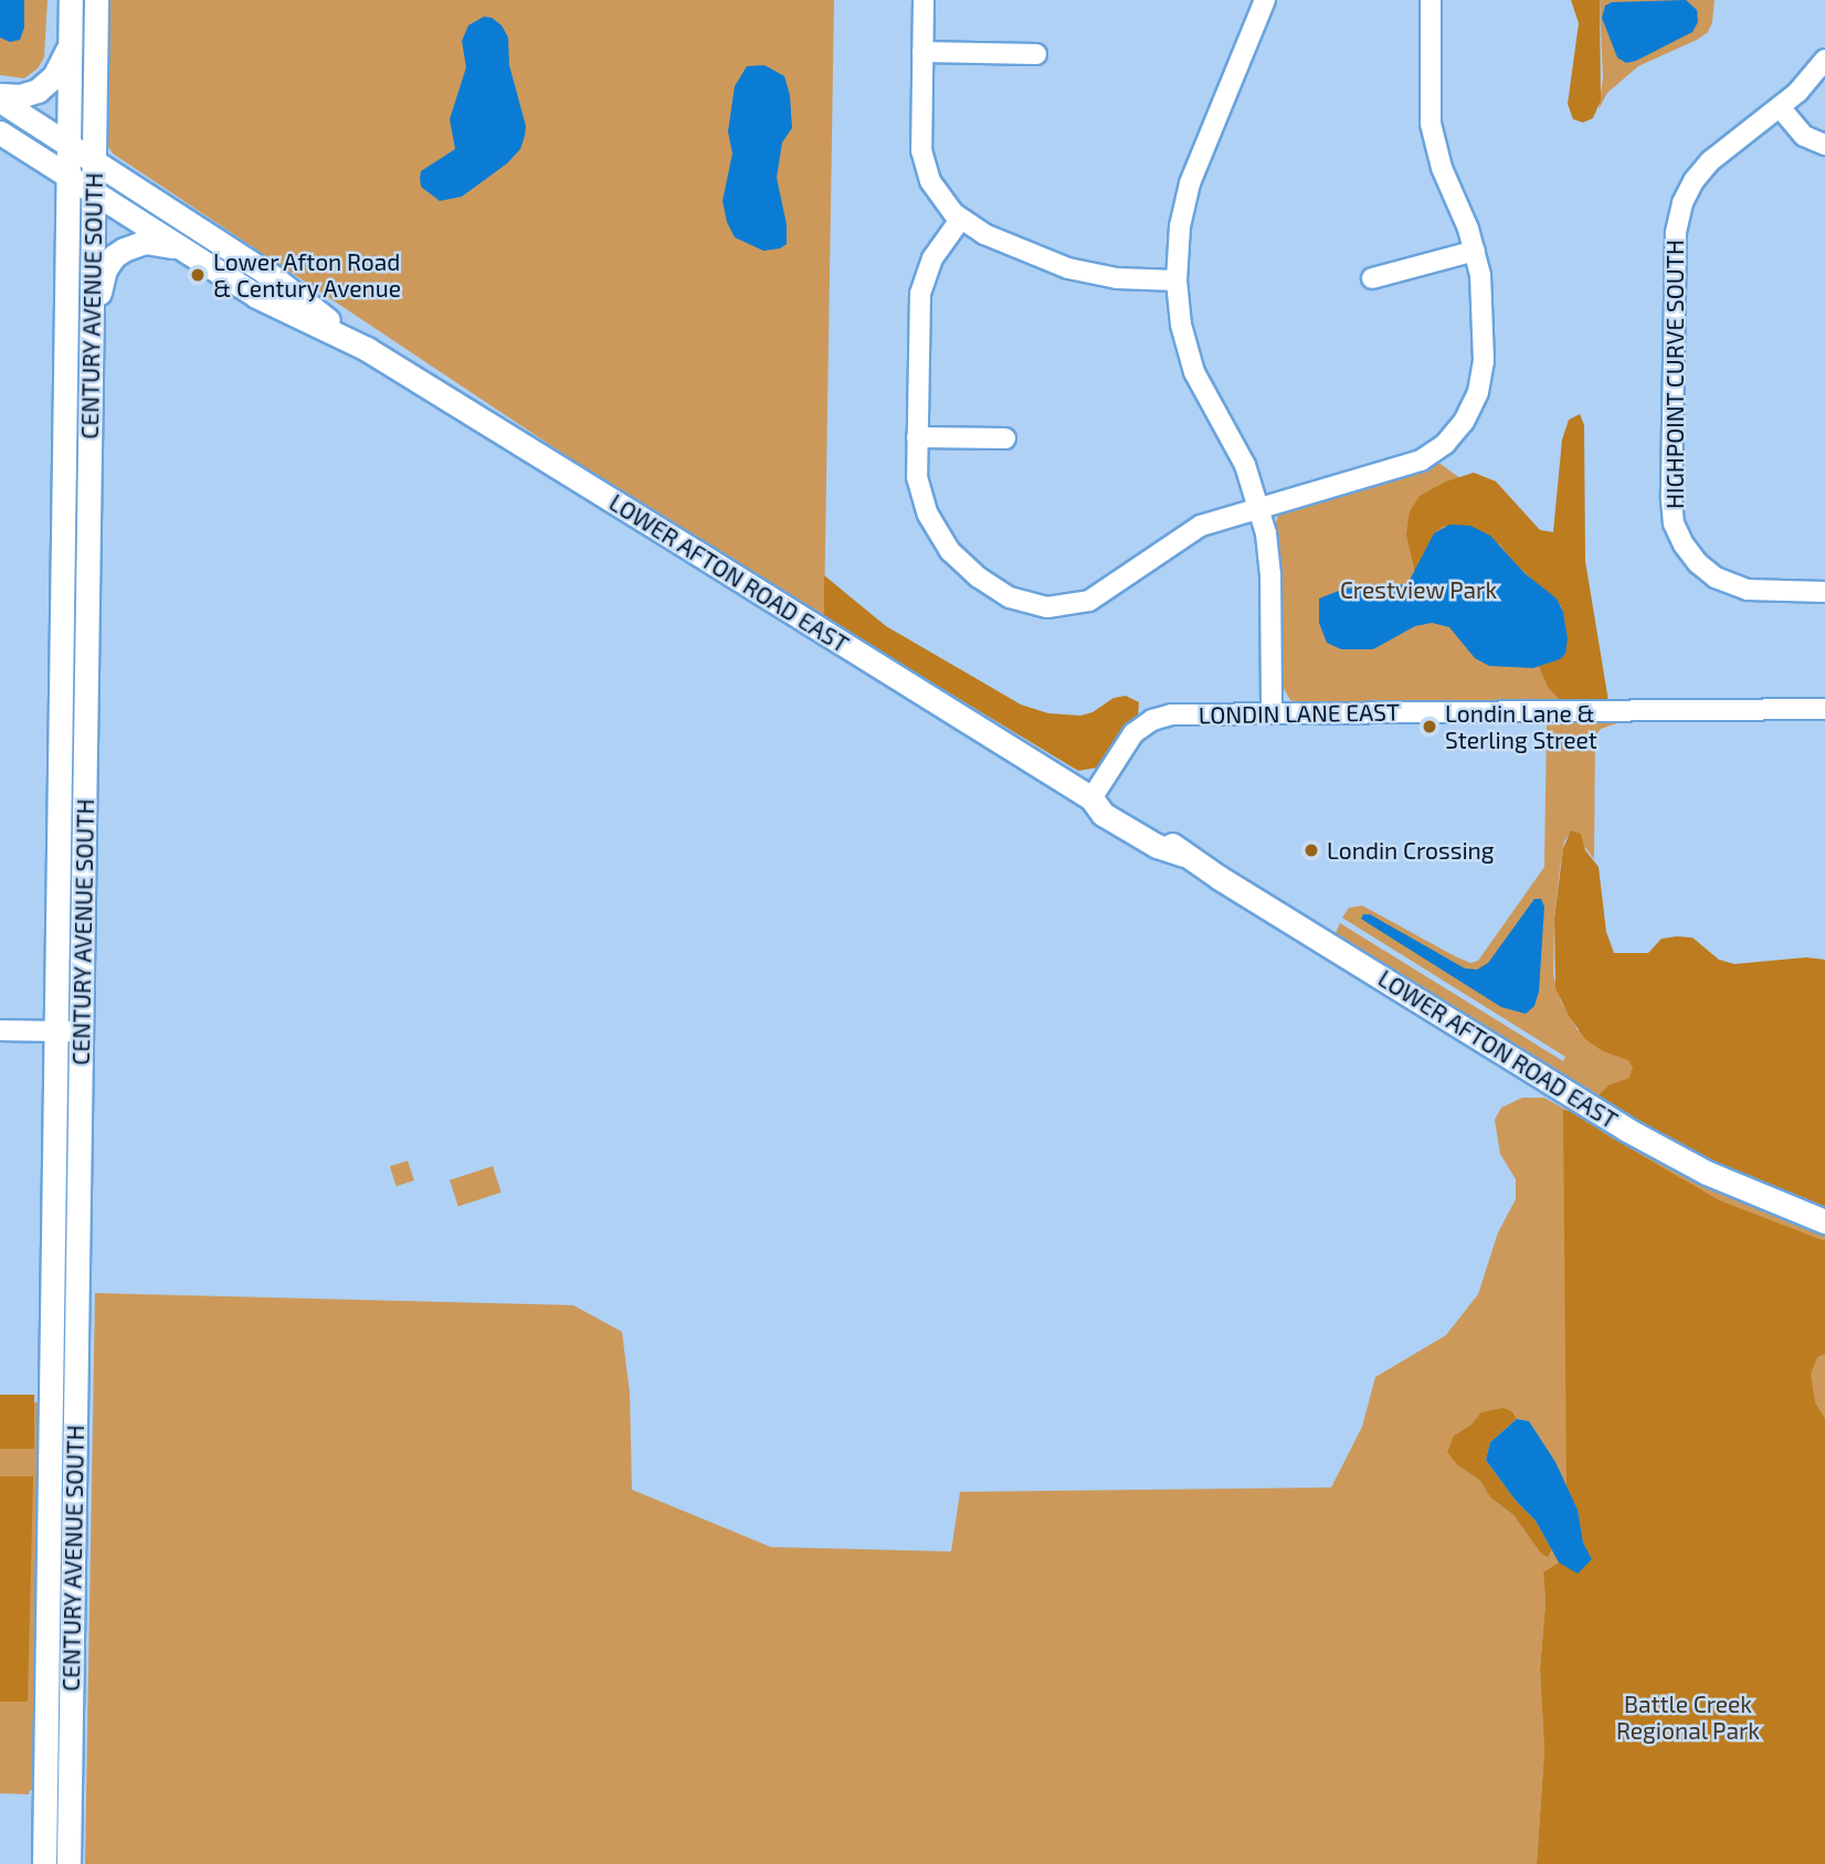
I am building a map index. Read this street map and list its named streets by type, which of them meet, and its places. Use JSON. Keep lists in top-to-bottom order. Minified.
{"streets":{"main road":["CENTURY AVENUE SOUTH","LOWER AFTON ROAD EAST"],"street":["HIGHPOINT CURVE SOUTH","LONDIN LANE EAST"]},"crossings":[["CENTURY AVENUE SOUTH","LOWER AFTON ROAD EAST"],["LOWER AFTON ROAD EAST","LONDIN LANE EAST"]],"parks":["Crestview Park","Battle Creek Regional Park"],"places":["Lower Afton Road & Century Avenue","Londin Lane & Sterling Street","Londin Crossing"]}
